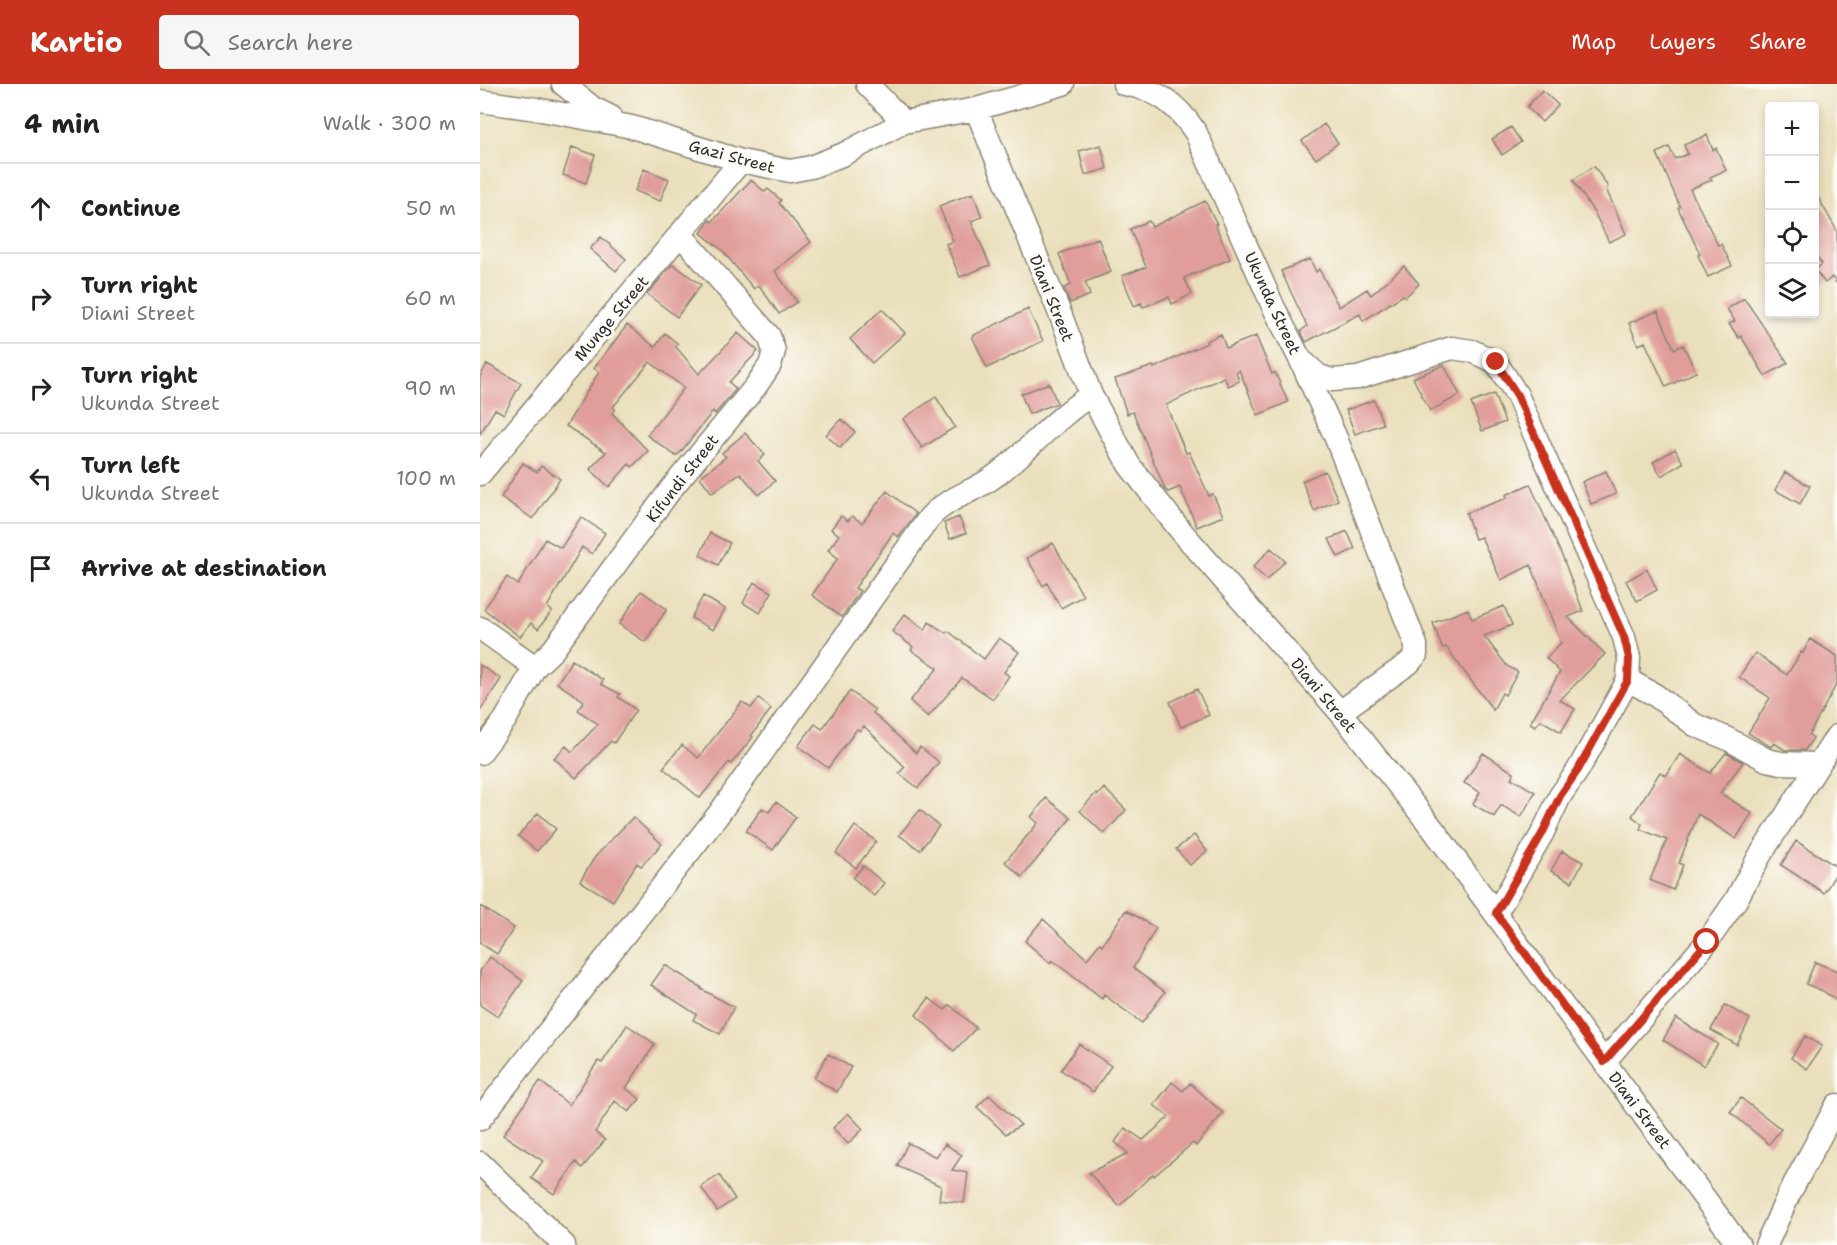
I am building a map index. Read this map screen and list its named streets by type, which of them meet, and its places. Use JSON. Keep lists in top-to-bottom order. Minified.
{"streets":{"street":["Gazi Street","Diani Street","Ukunda Street","Munge Street","Kifundi Street"]},"crossings":[["Gazi Street","Diani Street"],["Gazi Street","Munge Street"],["Munge Street","Kifundi Street"]],"page":{"header":"Kartio","search":"Search here","nav":["Map","Layers","Share"],"heading":["4 min","Walk · 300 m"],"map_buttons":["+","−"],"list":[["Continue","50 m"],["Turn right","Diani Street","60 m"],["Turn right","Ukunda Street","90 m"],["Turn left","Ukunda Street","100 m"],"Arrive at destination"]}}
